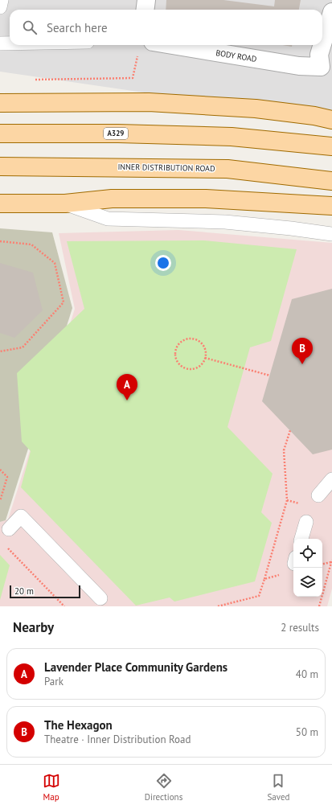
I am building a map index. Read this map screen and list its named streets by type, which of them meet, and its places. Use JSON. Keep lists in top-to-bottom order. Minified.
{"streets":{"main road":["A329","INNER DISTRIBUTION ROAD"],"street":["BODY ROAD"]},"scale_bar":"20 m","page":{"search":"Search here","pins":["B","A"],"scale":"20 m","heading":["Nearby","2 results"],"list":[{"mark":"A","name":"Lavender Place Community Gardens","note":"Park","value":"40 m"},{"mark":"B","name":"The Hexagon","note":"Theatre · Inner Distribution Road","value":"50 m"}],"nav":["Map","Directions","Saved"]}}
